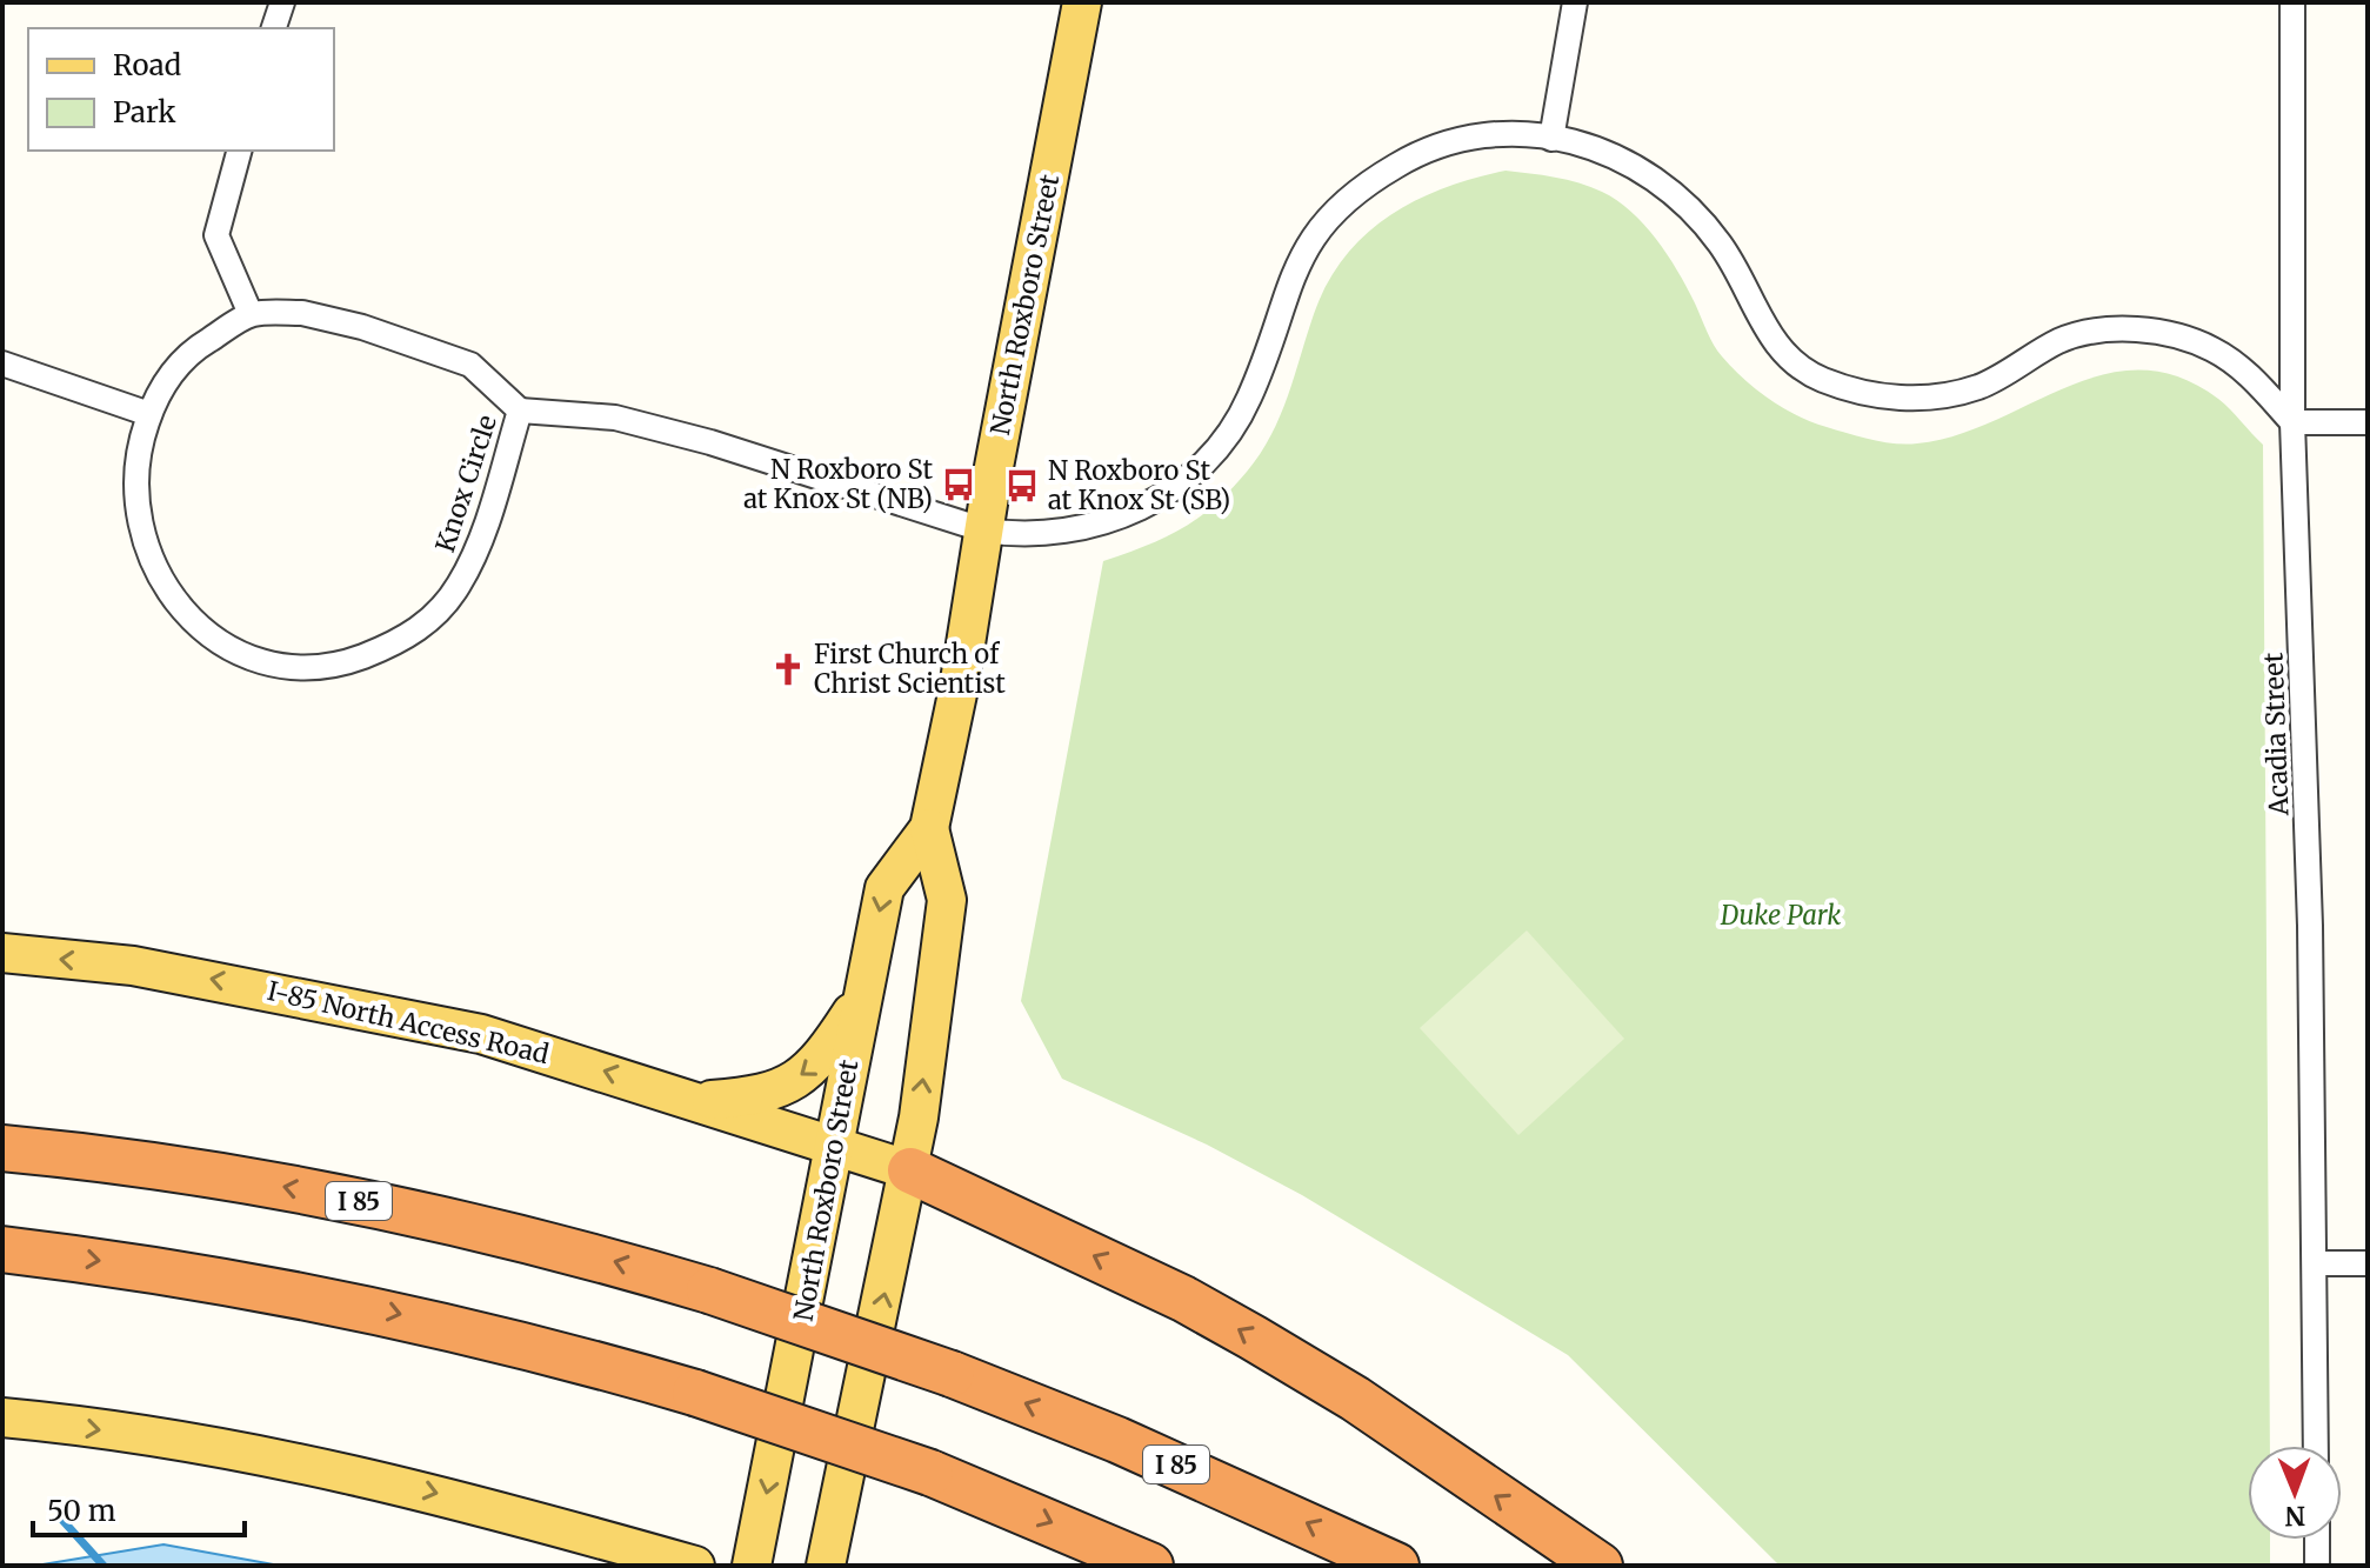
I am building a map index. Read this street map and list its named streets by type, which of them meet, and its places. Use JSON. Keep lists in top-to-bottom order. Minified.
{"streets":{"highway":["I 85"],"main road":["North Roxboro Street","I-85 North Access Road"],"street":["Knox Circle","Acadia Street"]},"crossings":[["North Roxboro Street","I-85 North Access Road"]],"one_way":["I-85 North Access Road"],"parks":["Duke Park"],"places":{"bus stop":["N Roxboro St at Knox St (NB)","N Roxboro St at Knox St (SB)"],"church":["First Church of Christ Scientist"]},"legend":["Road","Park"],"scale_bar":"50 m","north":"bottom"}
